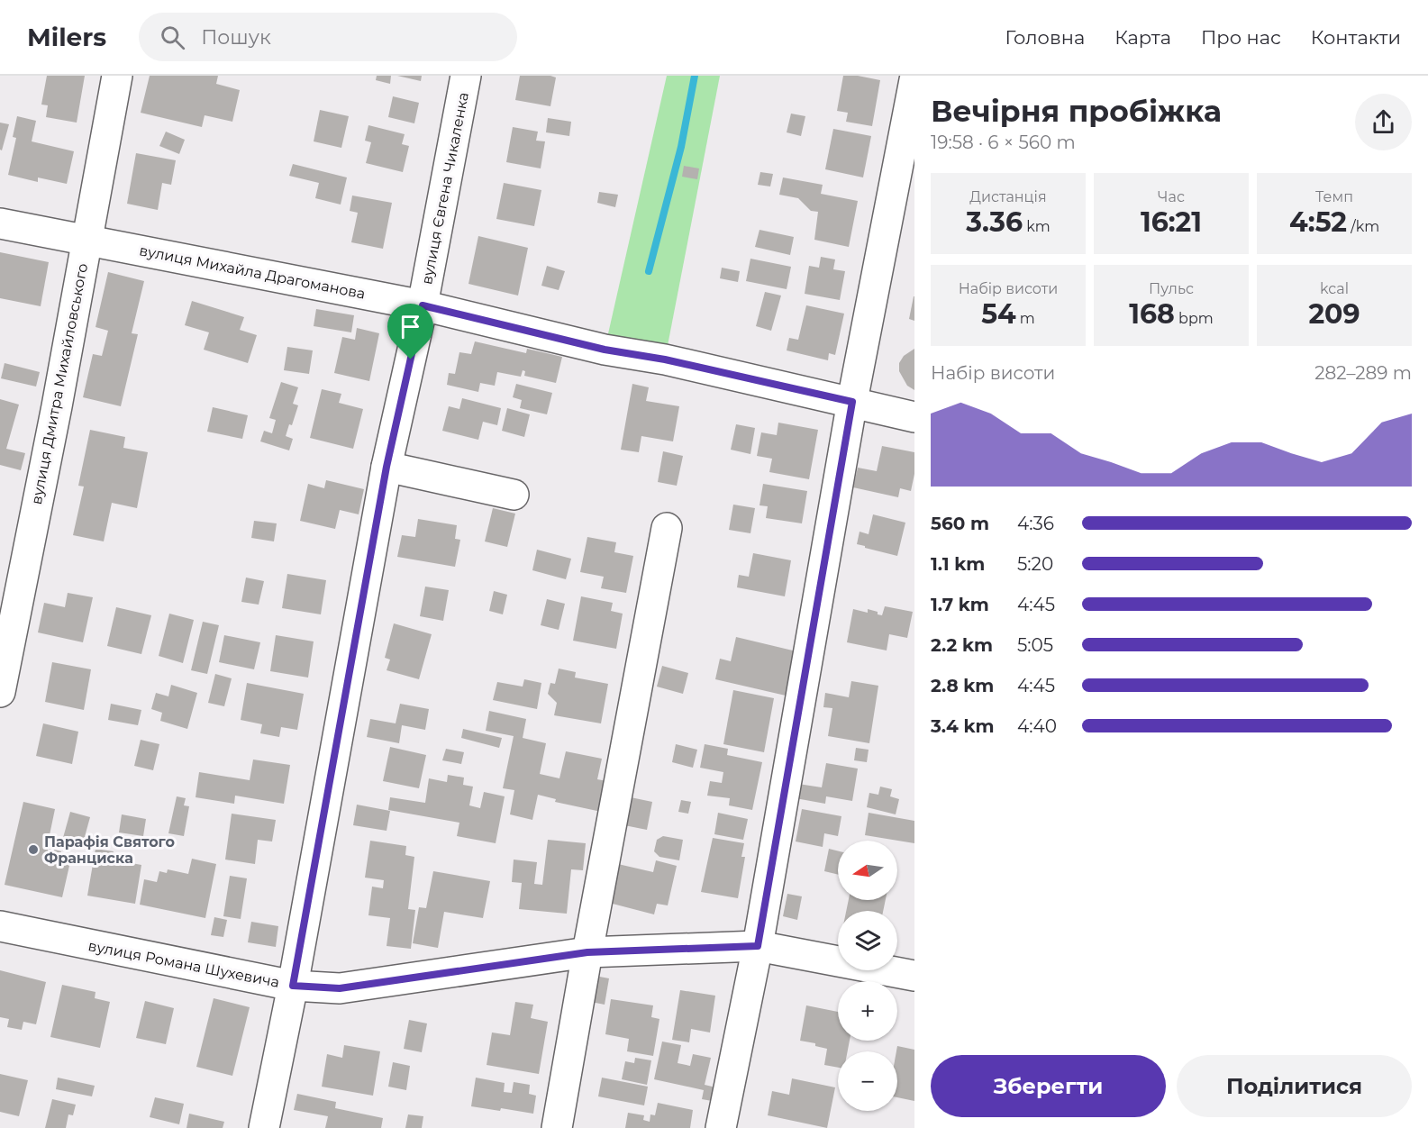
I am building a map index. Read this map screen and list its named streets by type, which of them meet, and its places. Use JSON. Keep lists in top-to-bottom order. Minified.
{"streets":{"street":["вулиця Євгена Чикаленка","вулиця Михайла Драгоманова","вулиця Дмитра Михайловського","вулиця Романа Шухевича"]},"crossings":[["вулиця Євгена Чикаленка","вулиця Михайла Драгоманова"],["вулиця Євгена Чикаленка","вулиця Романа Шухевича"],["вулиця Михайла Драгоманова","вулиця Дмитра Михайловського"]],"places":["Парафія Святого Франциска"],"north":"left","page":{"header":"Milers","search":"Пошук","nav":["Головна","Карта","Про нас","Контакти"],"heading":["Вечірня пробіжка","19:58 · 6 × 560 m"],"stats":[["Дистанція","3.36 km"],["Час","16:21"],["Темп","4:52 /km"],["Набір висоти","54 m"],["Пульс","168 bpm"],["kcal","209"]],"chart":["Набір висоти","282–289 m"],"list":[{"name":"560 m","note":"4:36"},{"name":"1.1 km","note":"5:20"},{"name":"1.7 km","note":"4:45"},{"name":"2.2 km","note":"5:05"},{"name":"2.8 km","note":"4:45"},{"name":"3.4 km","note":"4:40"}],"map_buttons":["+","−"],"buttons":["Зберегти","Поділитися"]}}
